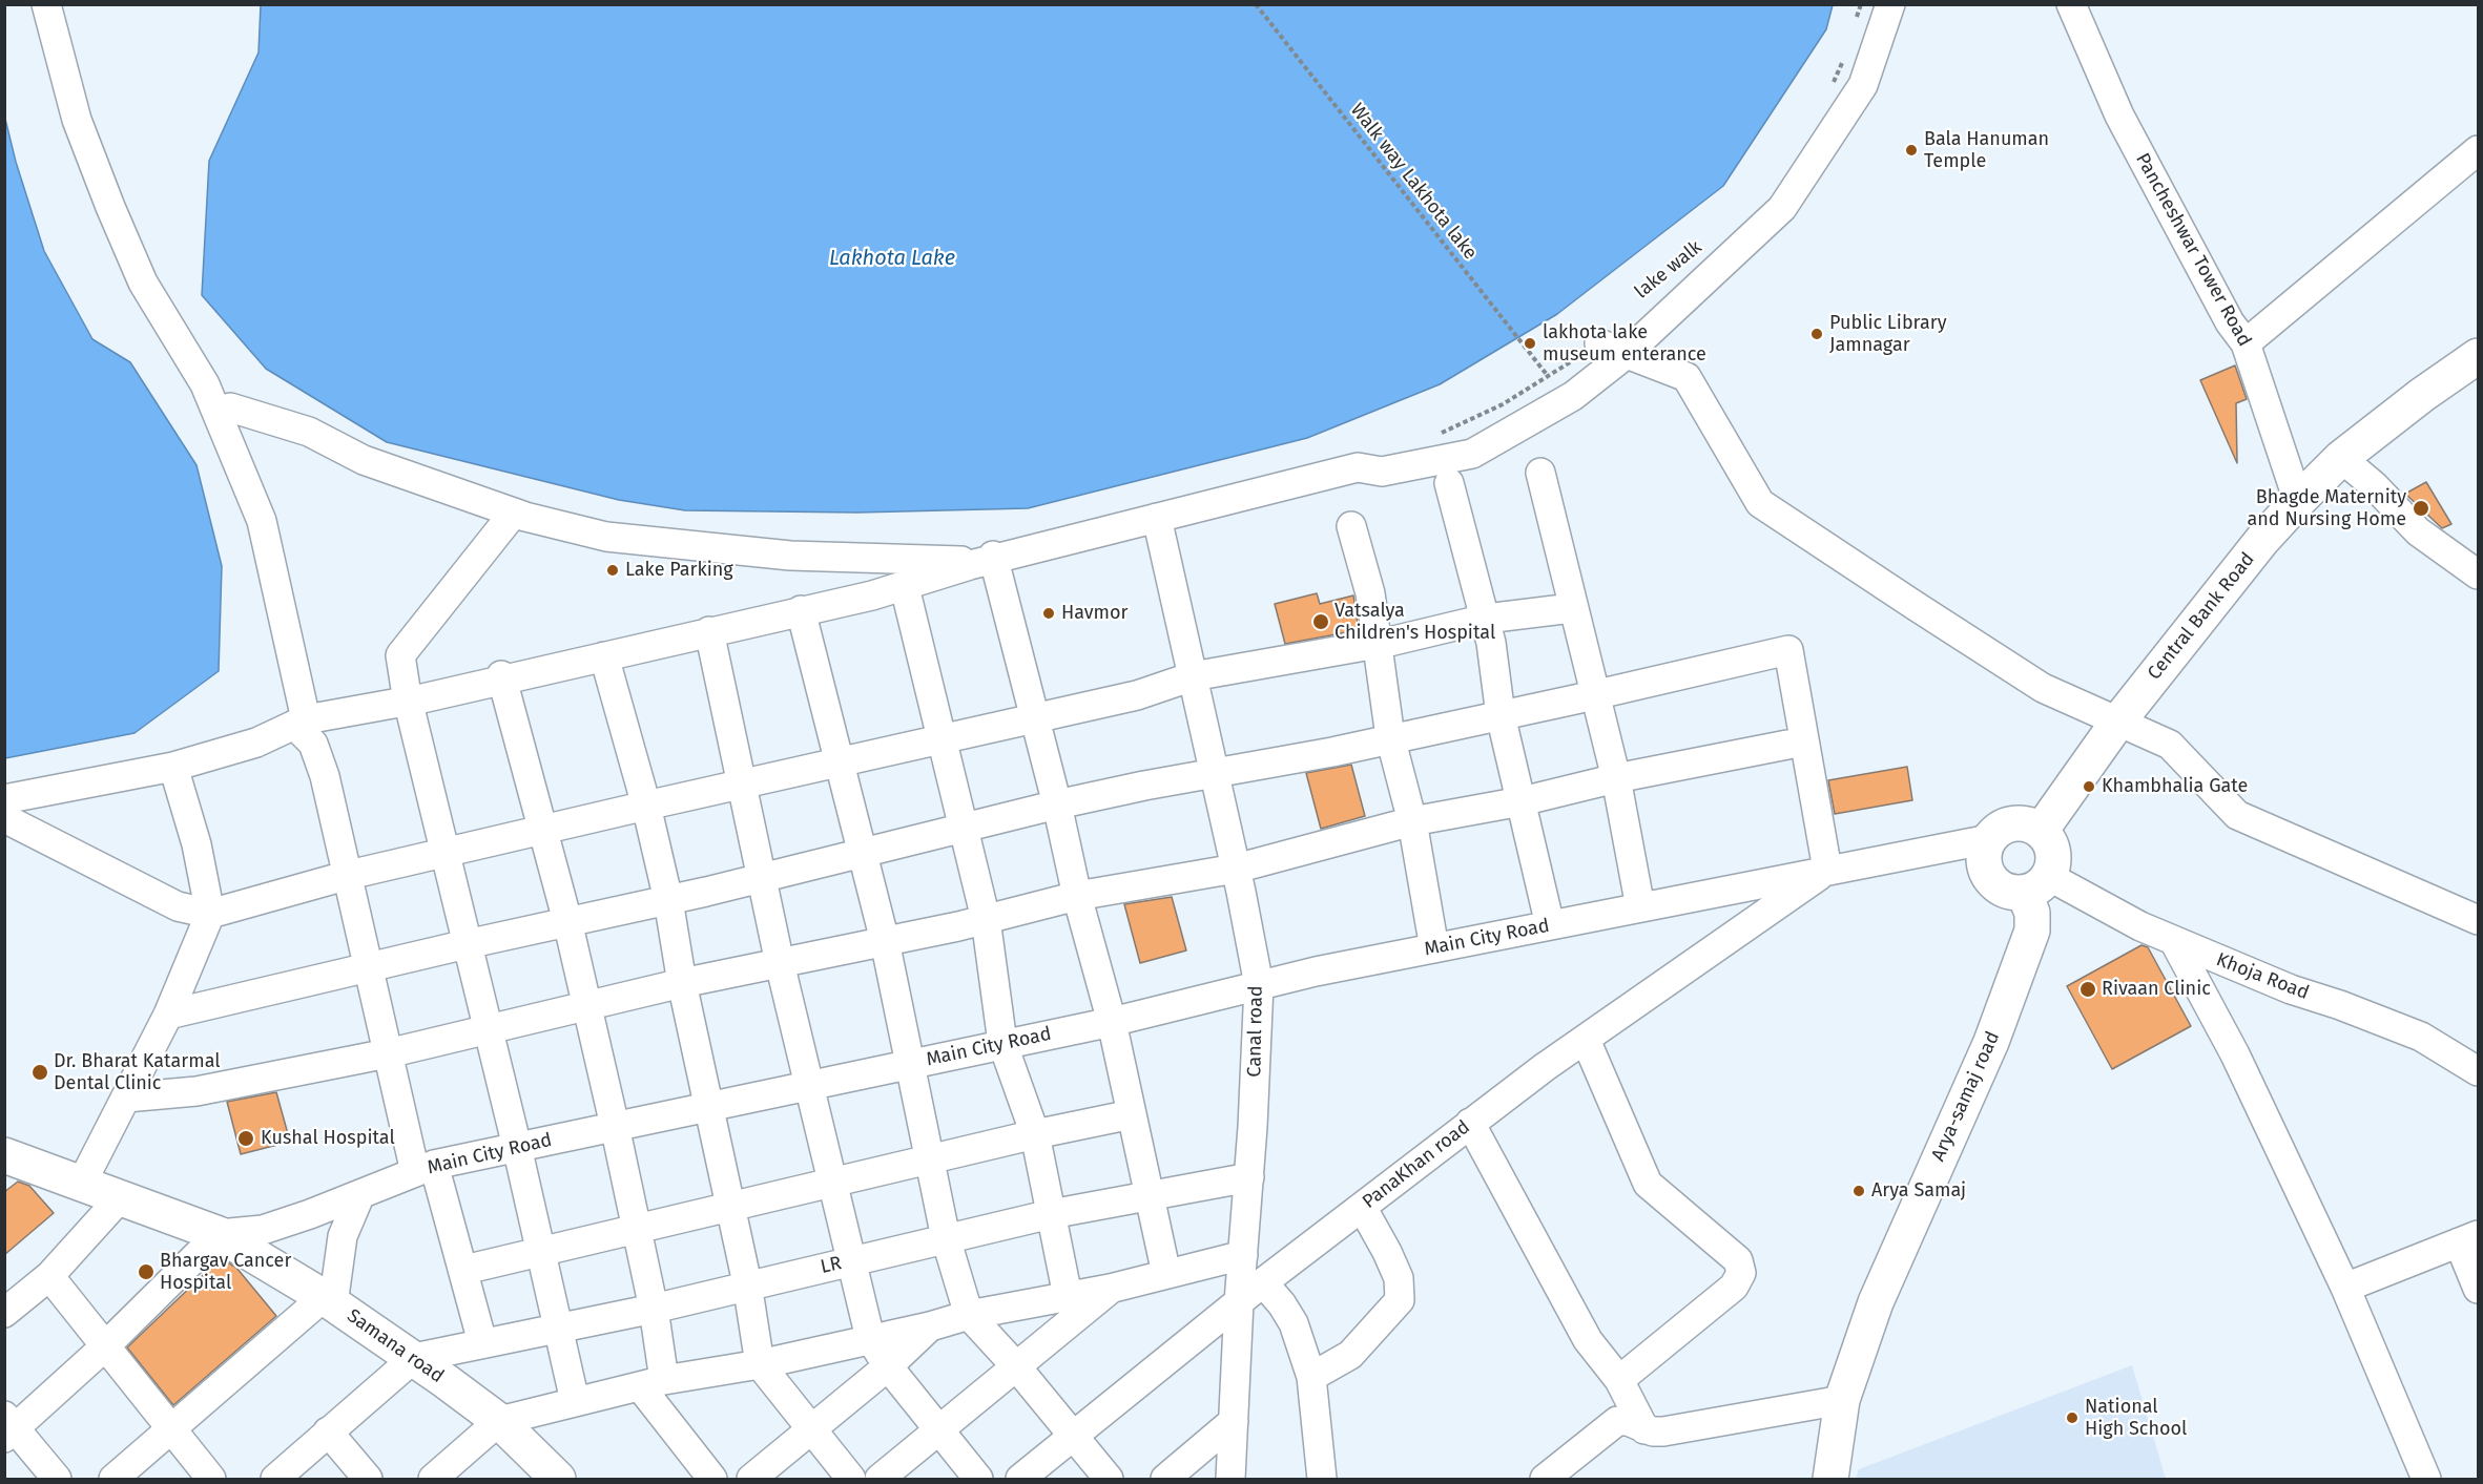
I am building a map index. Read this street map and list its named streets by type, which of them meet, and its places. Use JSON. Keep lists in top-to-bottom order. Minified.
{"streets":{"main road":["Central Bank Road","Main City Road","Arya-samaj road","Samana road"],"street":["Pancheshwar Tower Road","Khoja Road","Canal road","PanaKhan road","LR"],"path":["Walk way Lakhota lake"]},"crossings":[["Pancheshwar Tower Road","Central Bank Road"],["Central Bank Road","Main City Road"],["Central Bank Road","Khoja Road"],["Central Bank Road","Arya-samaj road"],["Main City Road","Khoja Road"],["Main City Road","Canal road"],["Main City Road","Arya-samaj road"],["Main City Road","PanaKhan road"],["Main City Road","Samana road"],["Khoja Road","Arya-samaj road"],["Canal road","PanaKhan road"],["Canal road","LR"],["LR","Samana road"]],"water":["Lakhota Lake"],"places":["Bala Hanuman Temple","Public Library Jamnagar","lakhota lake museum enterance","Bhagde Maternity and Nursing Home","Lake Parking","Havmor","Vatsalya Children's Hospital","Khambhalia Gate","Rivaan Clinic","Dr. Bharat Katarmal Dental Clinic","Kushal Hospital","Arya Samaj","Bhargav Cancer Hospital","National High School"]}
